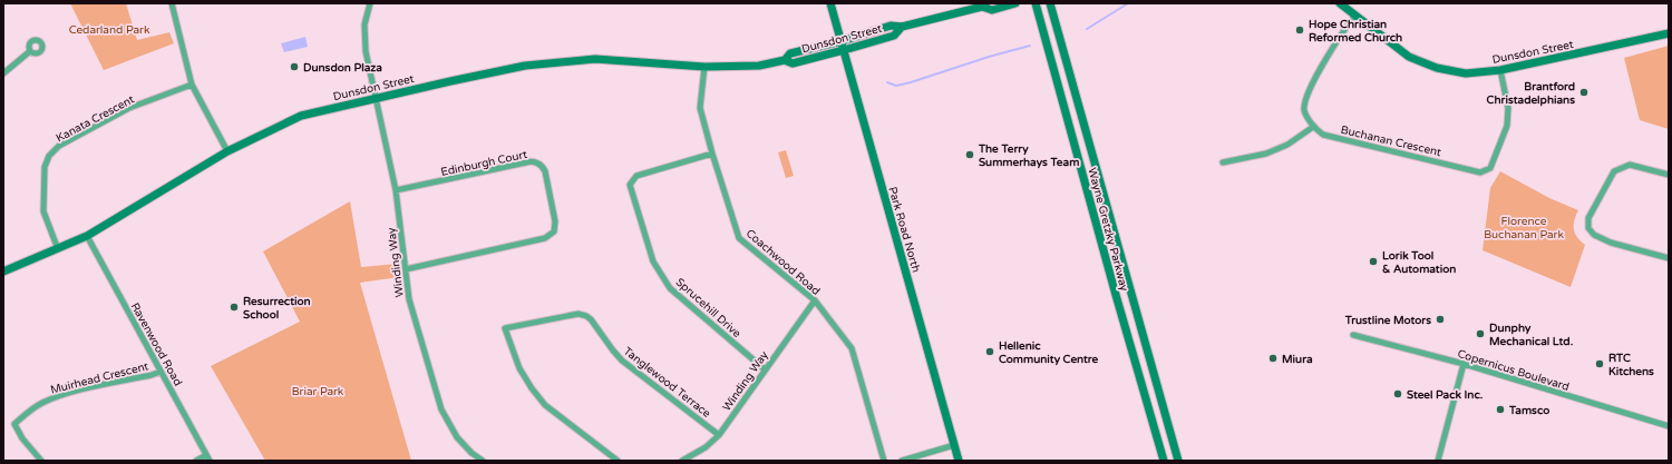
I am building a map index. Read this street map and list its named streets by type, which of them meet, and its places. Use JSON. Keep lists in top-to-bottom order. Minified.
{"streets":{"main road":["Dunsdon Street","Park Road North","Wayne Gretzky Parkway"],"street":["Kanata Crescent","Buchanan Crescent","Edinburgh Court","Coachwood Road","Winding Way","Sprucehill Drive","Ravenwood Road","Copernicus Boulevard","Muirhead Crescent","Tanglewood Terrace"]},"crossings":[["Dunsdon Street","Kanata Crescent"],["Dunsdon Street","Buchanan Crescent"],["Dunsdon Street","Park Road North"],["Dunsdon Street","Coachwood Road"],["Dunsdon Street","Winding Way"],["Dunsdon Street","Ravenwood Road"],["Edinburgh Court","Winding Way"],["Coachwood Road","Winding Way"],["Coachwood Road","Sprucehill Drive"],["Winding Way","Sprucehill Drive"],["Winding Way","Tanglewood Terrace"],["Ravenwood Road","Muirhead Crescent"]],"parks":["Cedarland Park","Florence Buchanan Park","Briar Park"],"places":["Hope Christian Reformed Church","Dunsdon Plaza","Brantford Christadelphians","The Terry Summerhays Team","Lorik Tool & Automation","Resurrection School","Trustline Motors","Dunphy Mechanical Ltd.","Hellenic Community Centre","Miura","RTC Kitchens","Steel Pack Inc.","Tamsco"]}
